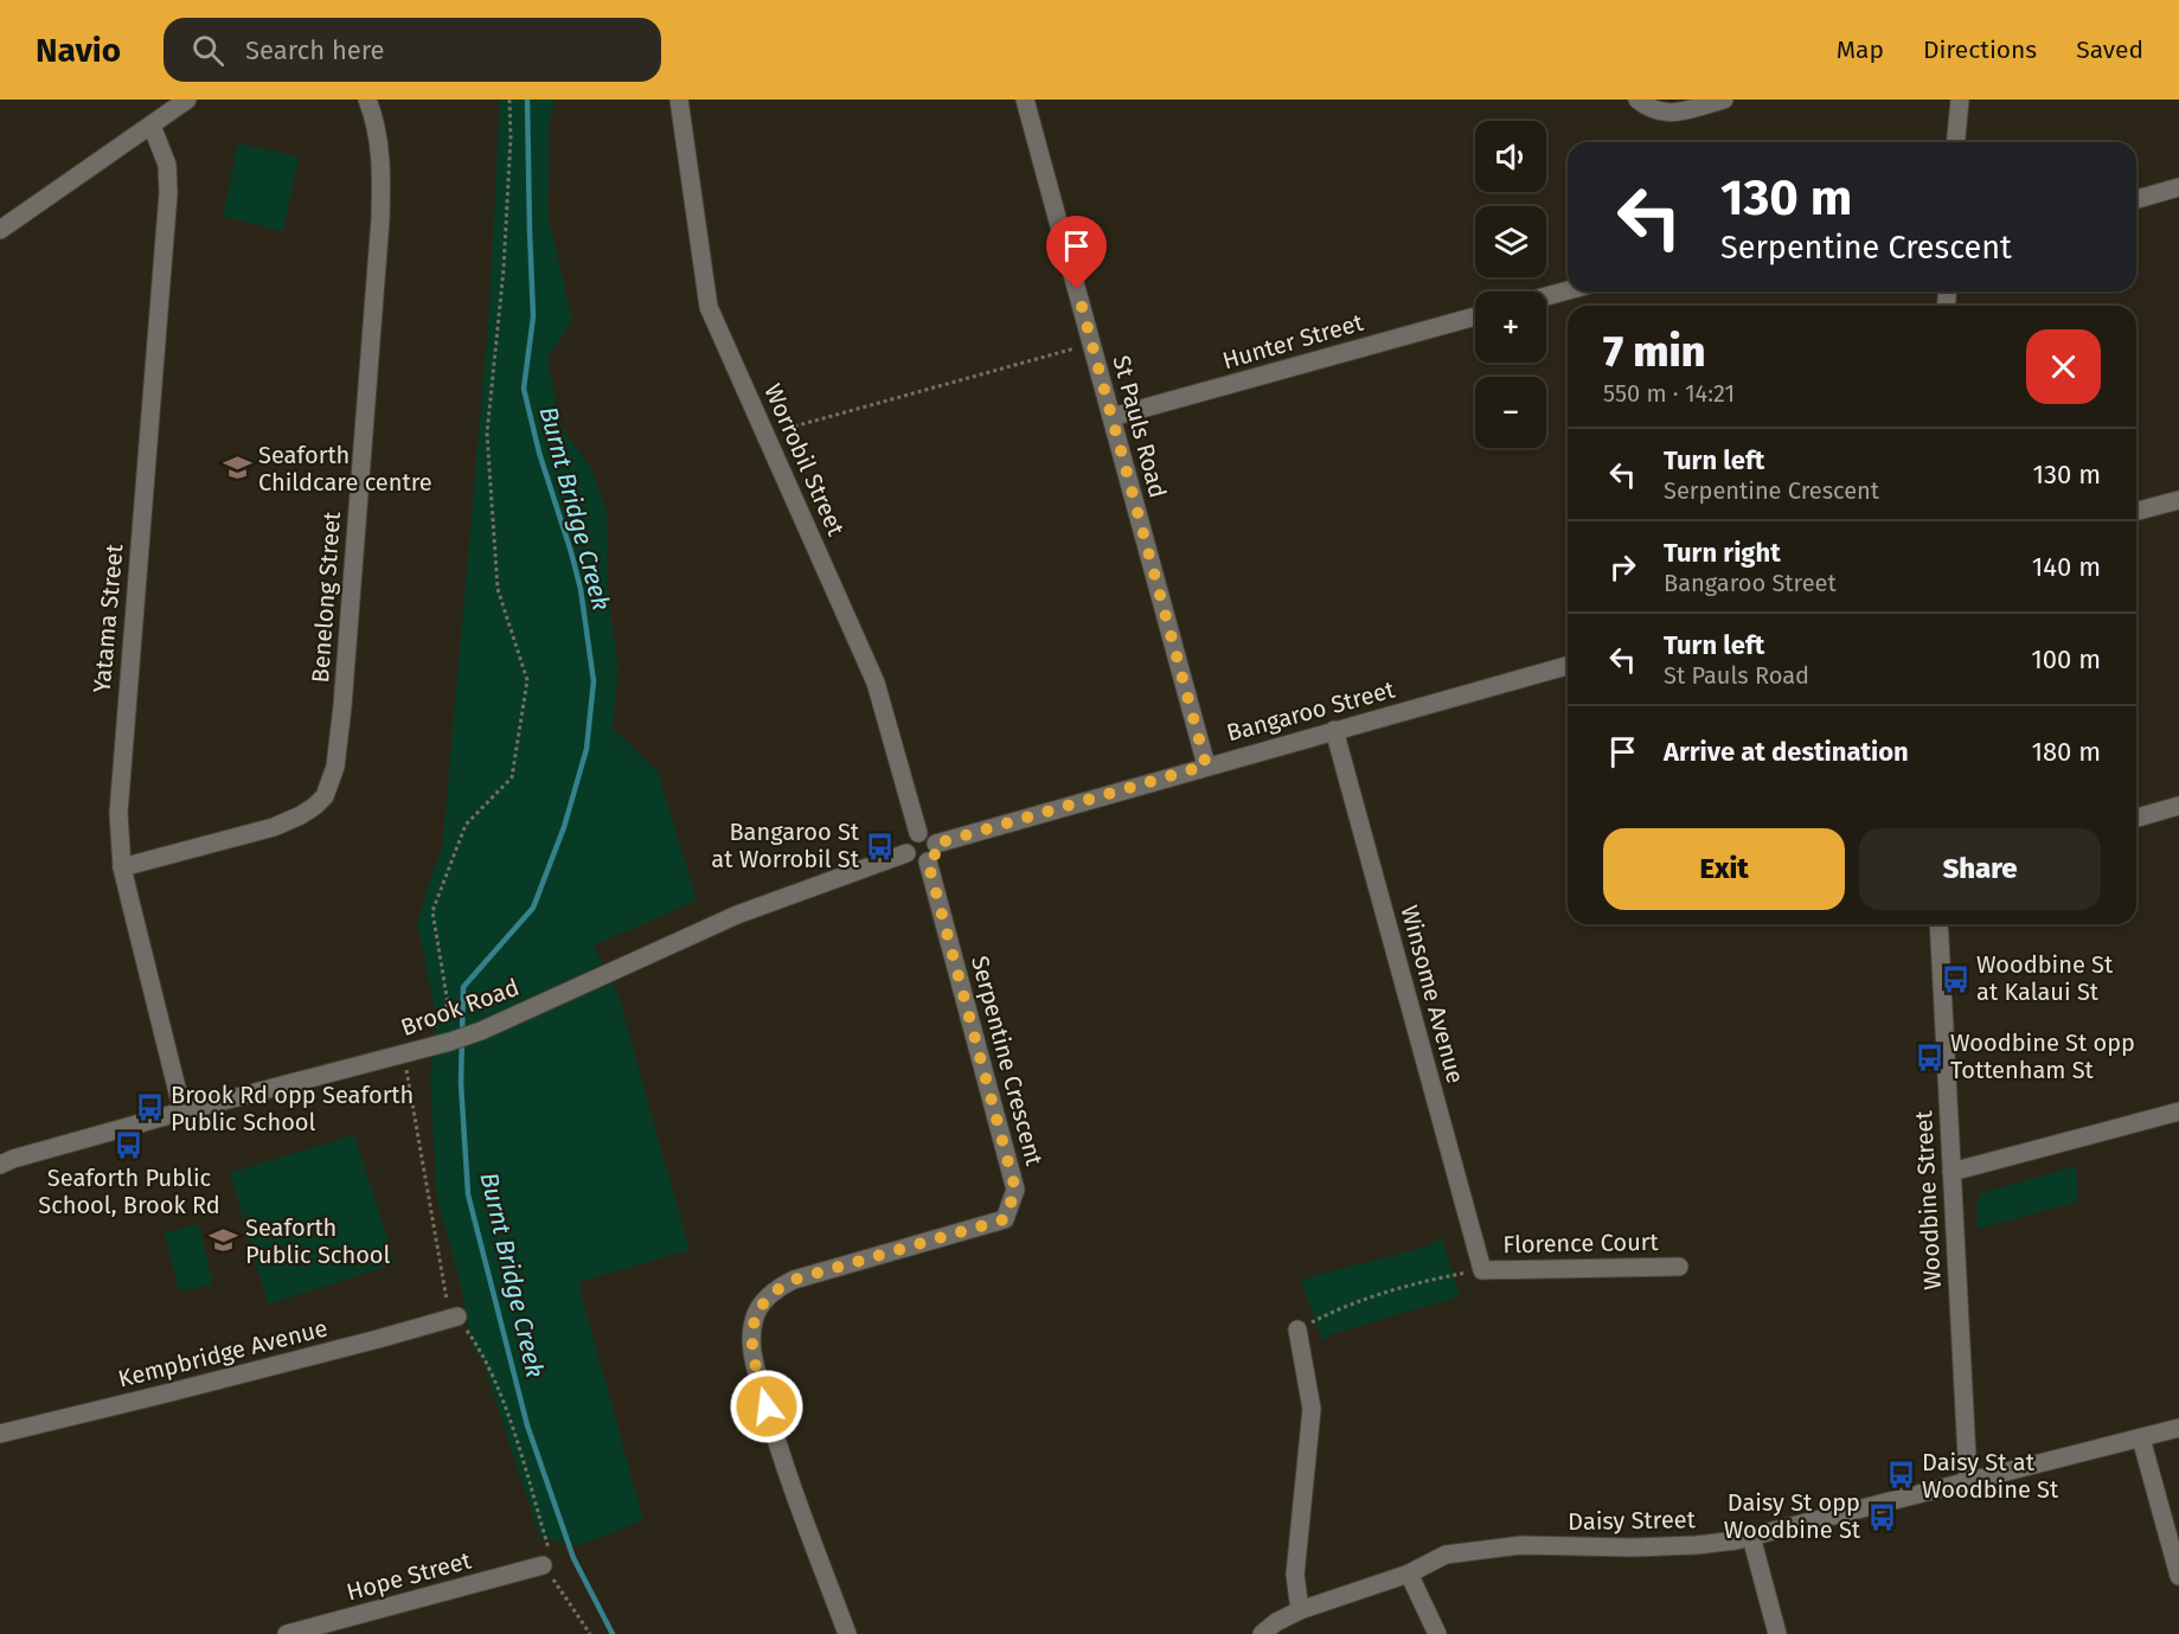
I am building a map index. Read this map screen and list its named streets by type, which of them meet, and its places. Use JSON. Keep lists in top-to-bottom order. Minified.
{"streets":{"street":["Hunter Street","St Pauls Road","Worrobil Street","Benelong Street","Yatama Street","Bangaroo Street","Winsome Avenue","Brook Road","Serpentine Crescent","Woodbine Street","Florence Court","Kempbridge Avenue","Daisy Street","Hope Street"]},"crossings":[["Hunter Street","St Pauls Road"],["St Pauls Road","Bangaroo Street"],["Worrobil Street","Bangaroo Street"],["Worrobil Street","Brook Road"],["Worrobil Street","Serpentine Crescent"],["Benelong Street","Yatama Street"],["Yatama Street","Brook Road"],["Bangaroo Street","Winsome Avenue"],["Bangaroo Street","Brook Road"],["Bangaroo Street","Serpentine Crescent"],["Winsome Avenue","Florence Court"],["Brook Road","Serpentine Crescent"],["Woodbine Street","Daisy Street"]],"water":["Burnt Bridge Creek"],"places":{"school or university":["Seaforth Childcare centre","Seaforth Public School"],"bus stop":["Bangaroo St at Worrobil St","Woodbine St at Kalaui St","Woodbine St opp Tottenham St","Brook Rd opp Seaforth Public School","Seaforth Public School, Brook Rd","Daisy St at Woodbine St","Daisy St opp Woodbine St"]},"page":{"header":"Navio","search":"Search here","nav":["Map","Directions","Saved"],"map_buttons":["+","−"],"turn":["130 m","Serpentine Crescent"],"heading":["7 min","550 m · 14:21"],"list":[{"name":"Turn left","note":"Serpentine Crescent","value":"130 m"},{"name":"Turn right","note":"Bangaroo Street","value":"140 m"},{"name":"Turn left","note":"St Pauls Road","value":"100 m"},{"name":"Arrive at destination","value":"180 m"}],"buttons":["Exit","Share"]}}
